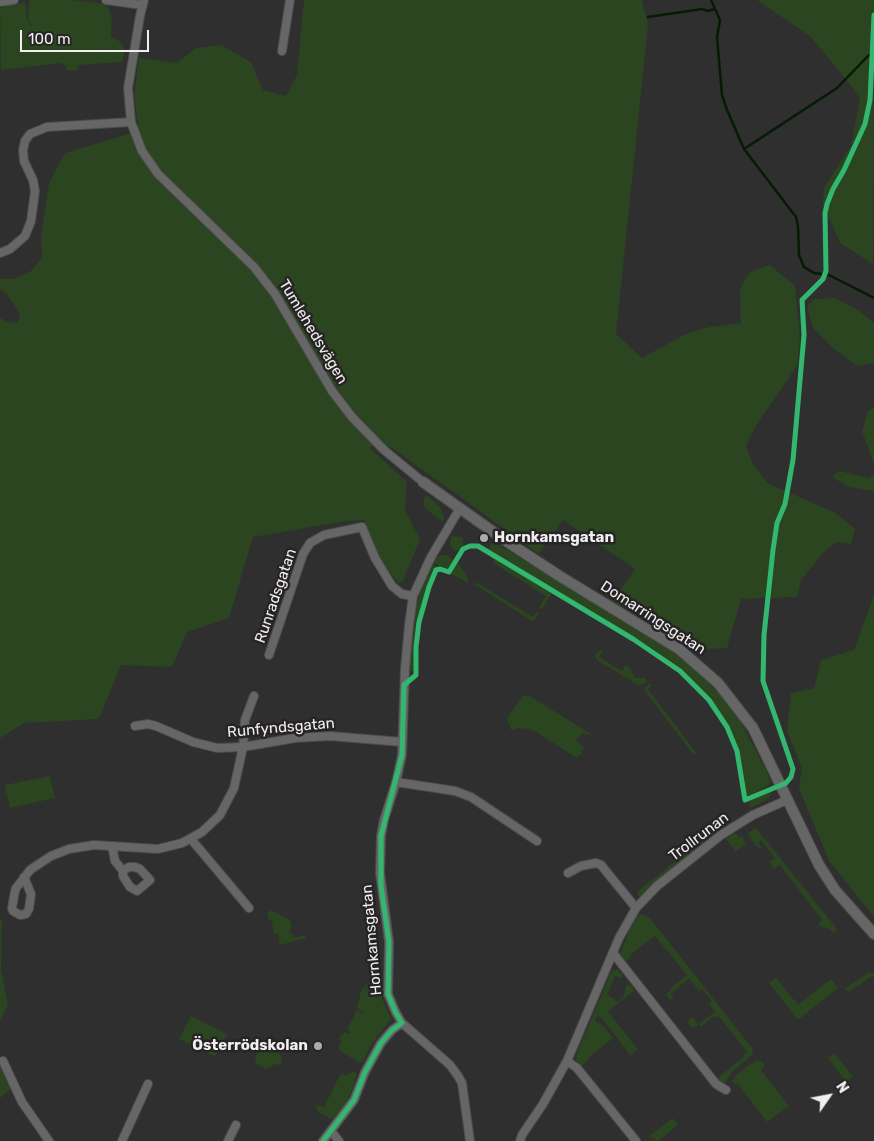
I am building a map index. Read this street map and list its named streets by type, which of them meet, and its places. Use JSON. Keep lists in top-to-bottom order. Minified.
{"streets":{"street":["Tumlehedsvägen","Runradsgatan","Domarringsgatan","Runfyndsgatan","Trollrunan","Hornkamsgatan"]},"crossings":[["Tumlehedsvägen","Domarringsgatan"],["Runradsgatan","Hornkamsgatan"],["Domarringsgatan","Trollrunan"],["Domarringsgatan","Hornkamsgatan"],["Runfyndsgatan","Hornkamsgatan"]],"places":["Hornkamsgatan","Österrödskolan"],"scale_bar":"100 m","north":"top right"}
